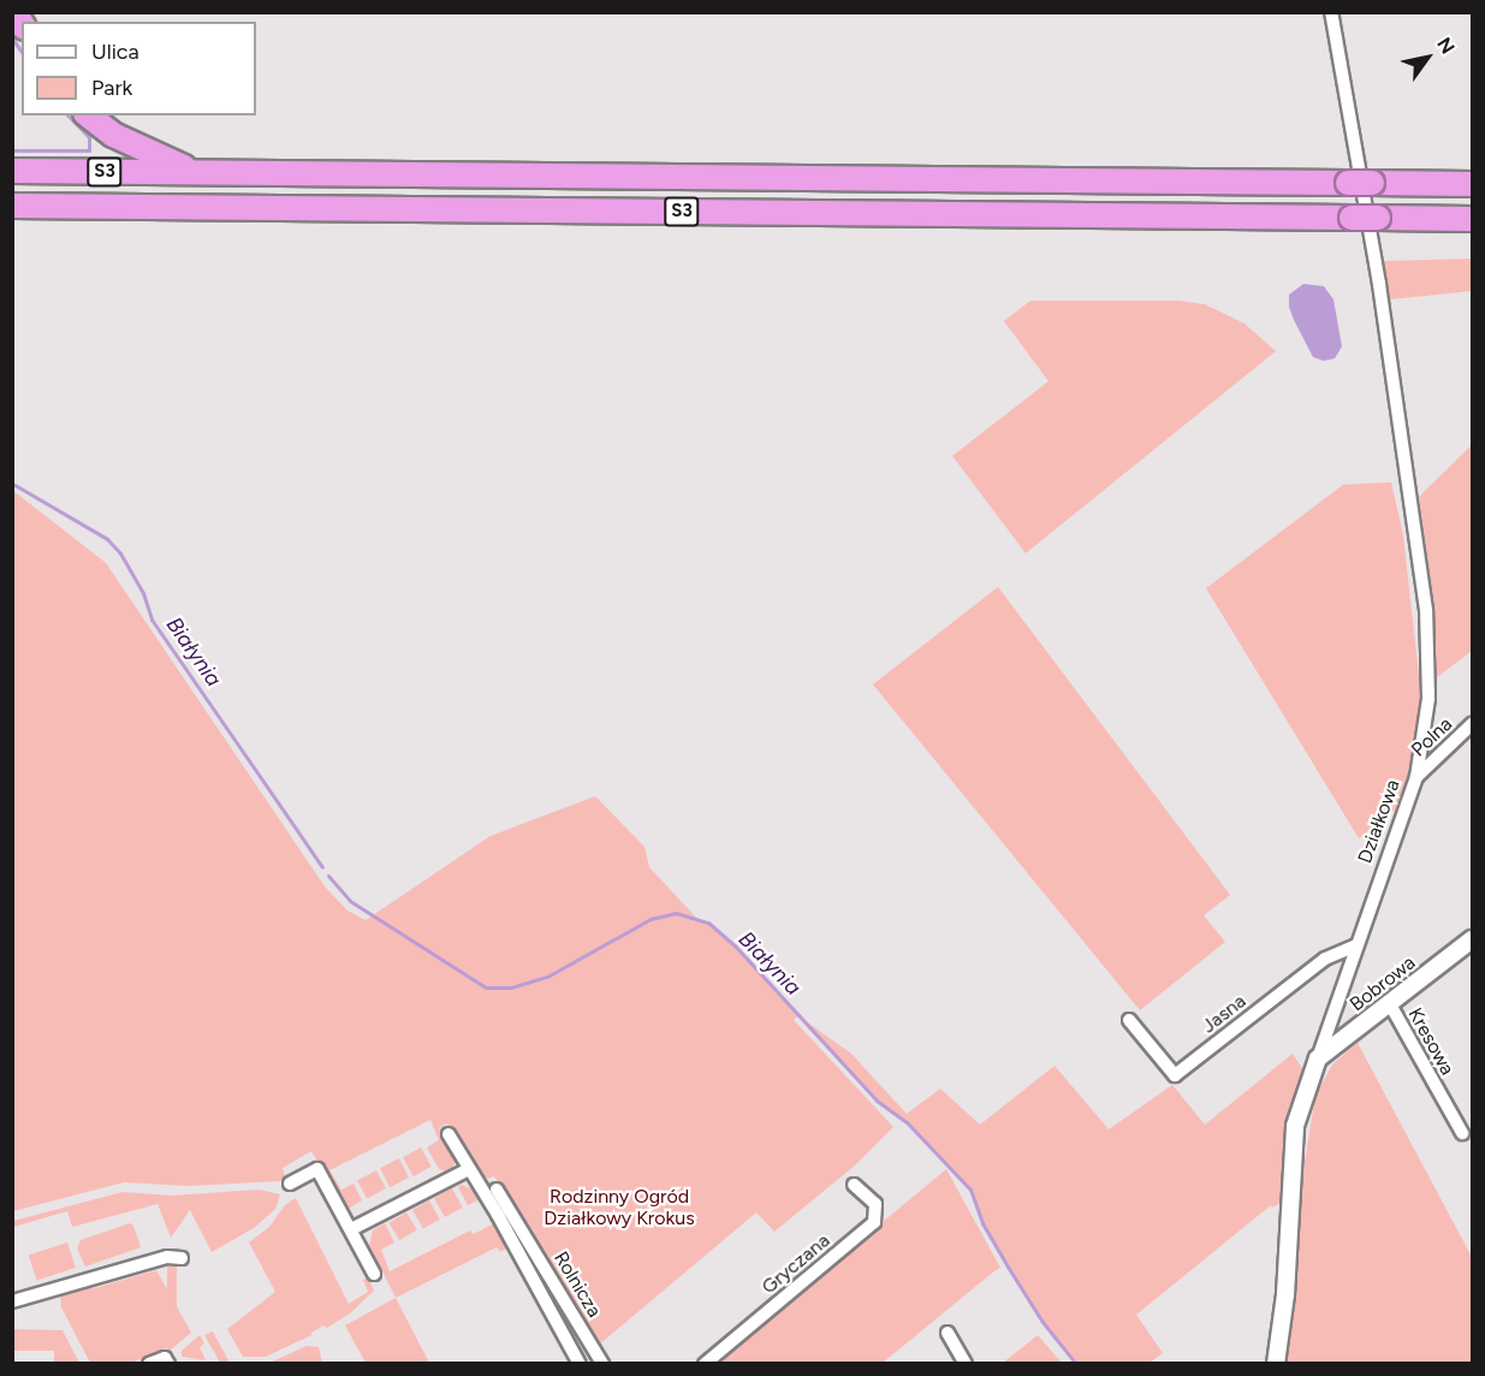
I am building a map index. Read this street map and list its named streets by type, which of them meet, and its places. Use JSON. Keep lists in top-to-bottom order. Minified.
{"streets":{"highway":["S3"],"street":["Polna","Działkowa","Bobrowa","Jasna","Kresowa","Gryczana","Rolnicza"]},"crossings":[["Polna","Działkowa"],["Działkowa","Bobrowa"],["Działkowa","Jasna"],["Bobrowa","Kresowa"]],"water":["Białynia"],"parks":["Rodzinny Ogród Działkowy Krokus"],"legend":["Ulica","Park"],"north":"top right"}
